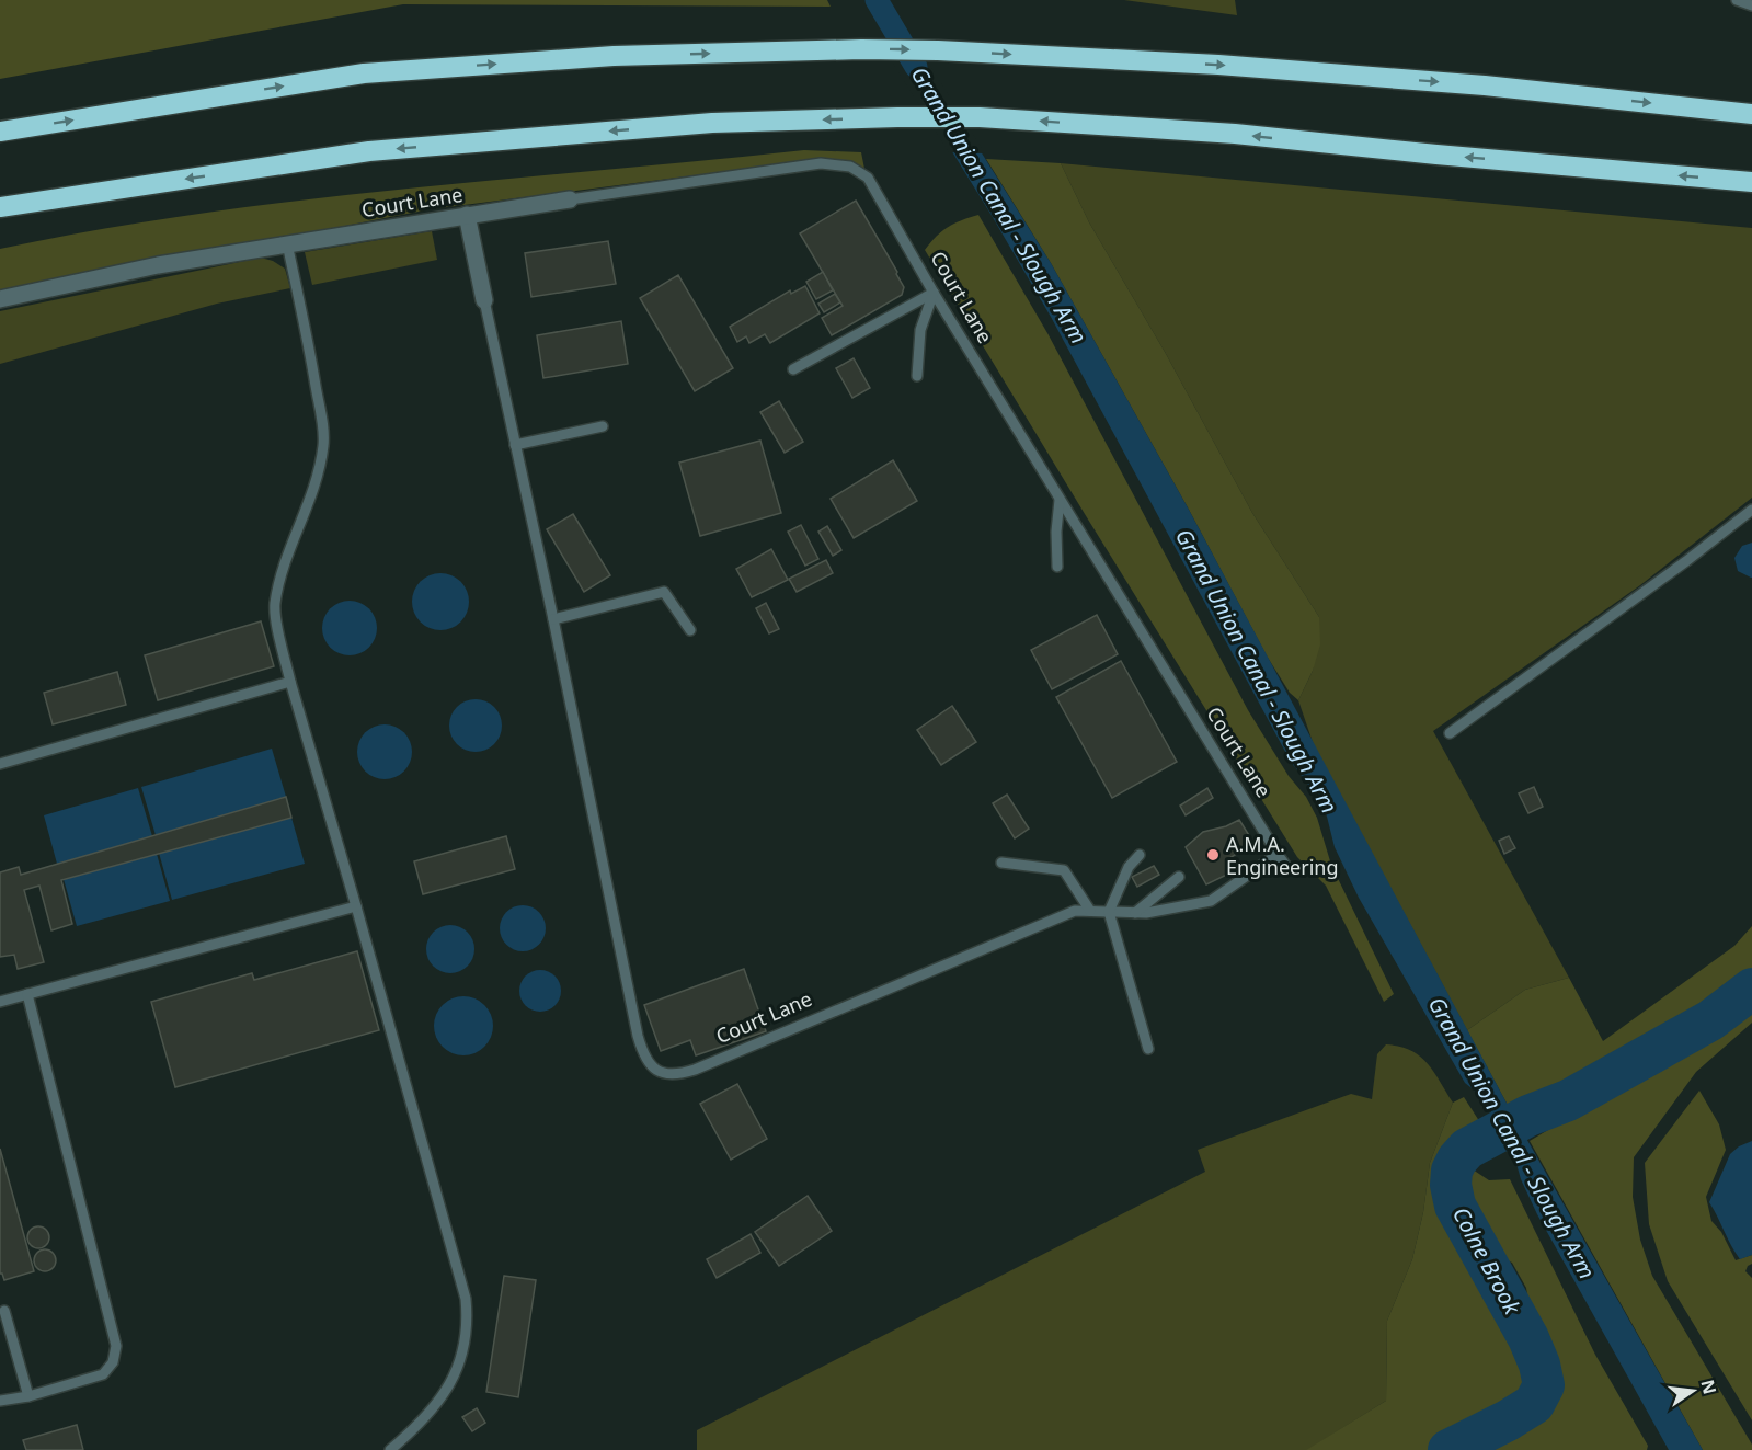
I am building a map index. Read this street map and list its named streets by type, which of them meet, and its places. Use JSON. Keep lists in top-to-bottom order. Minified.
{"streets":{"street":["Court Lane"]},"water":["Grand Union Canal - Slough Arm","Colne Brook"],"places":["A.M.A. Engineering"],"north":"right"}
